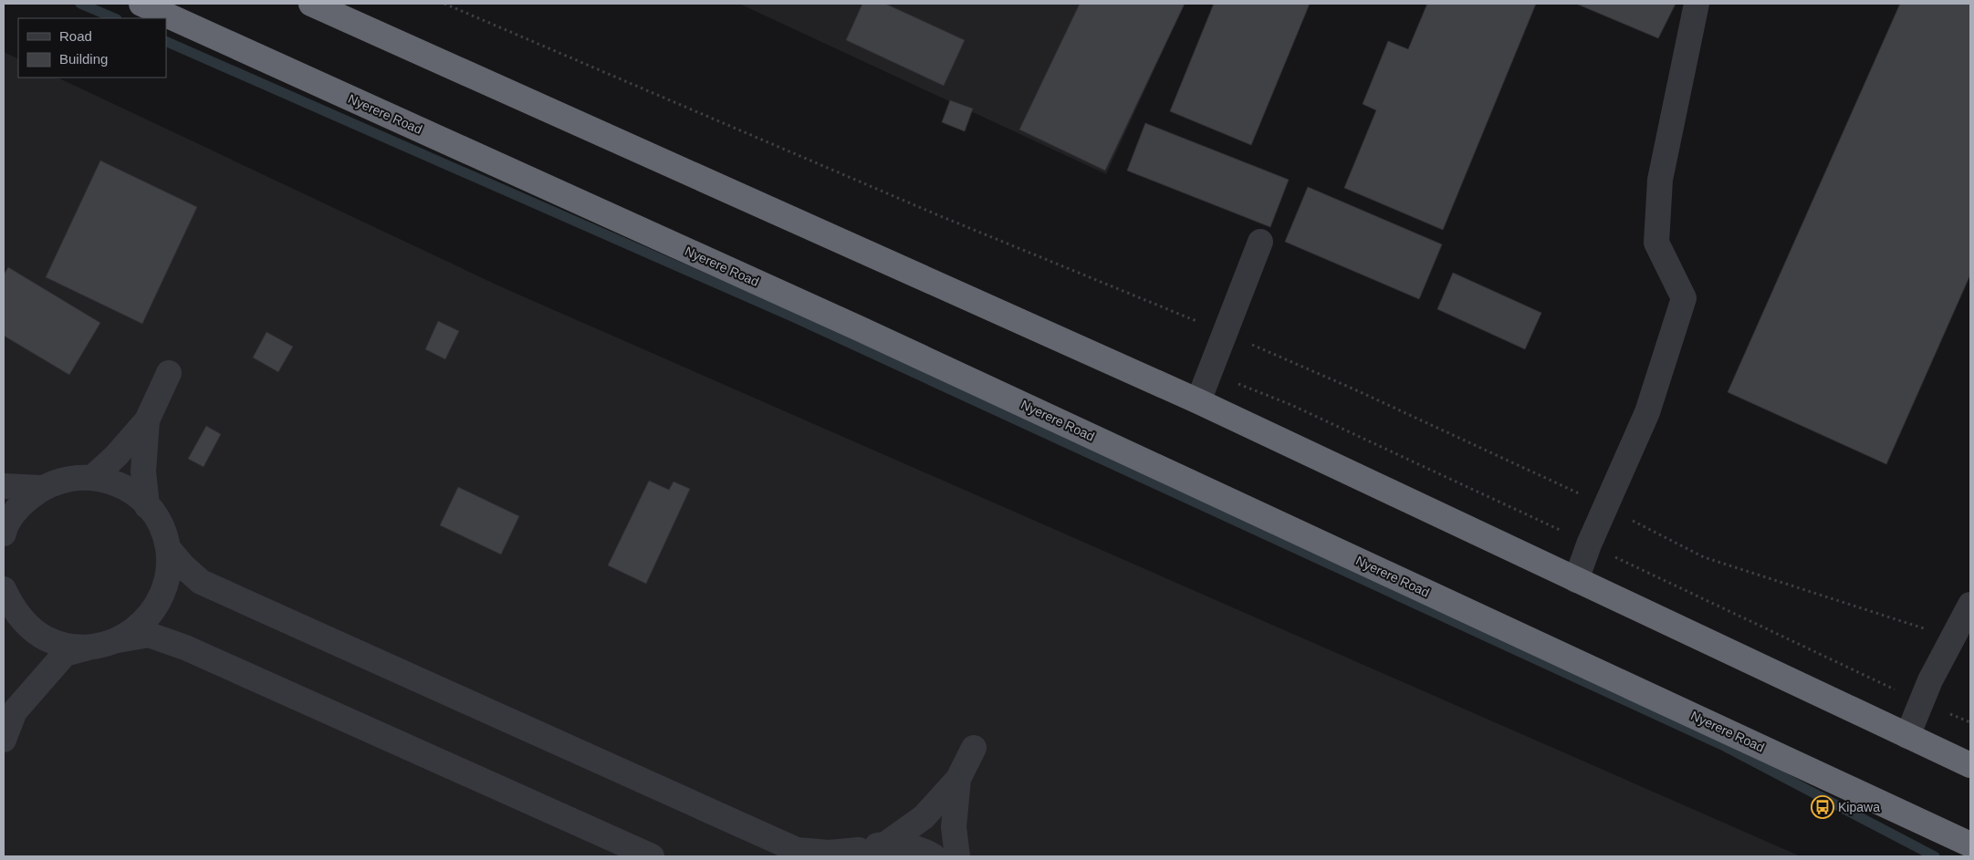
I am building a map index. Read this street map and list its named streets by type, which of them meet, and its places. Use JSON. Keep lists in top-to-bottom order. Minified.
{"streets":{"highway":["Nyerere Road"]},"places":{"bus stop":["Kipawa"]},"legend":["Road","Building"]}
